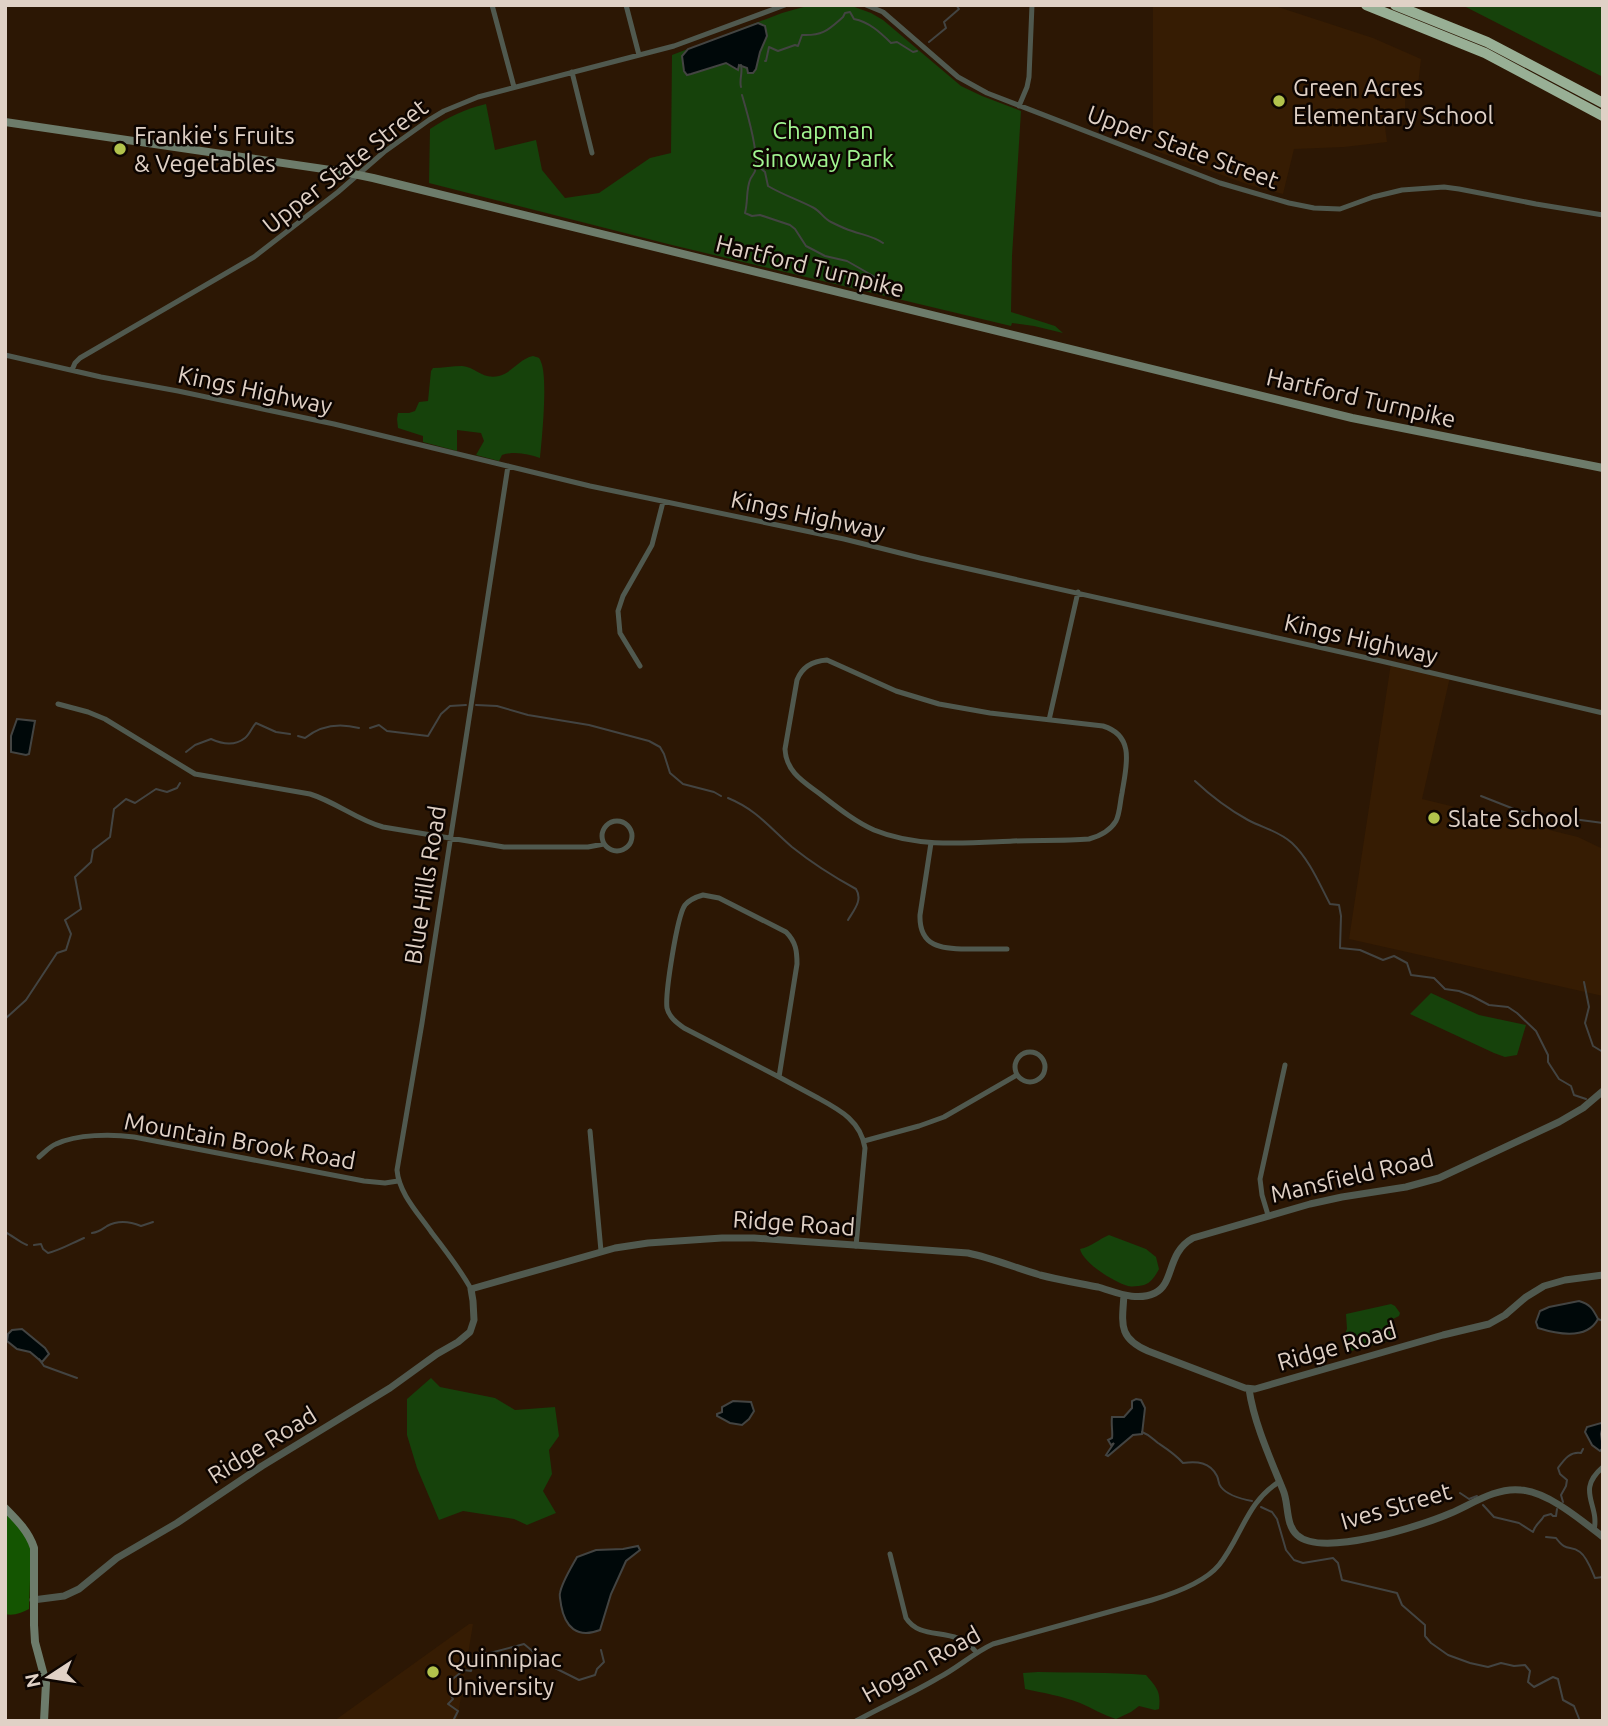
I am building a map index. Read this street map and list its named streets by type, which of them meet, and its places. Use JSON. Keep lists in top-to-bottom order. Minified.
{"streets":{"main road":["Hartford Turnpike"],"street":["Upper State Street","Kings Highway","Blue Hills Road","Mountain Brook Road","Mansfield Road","Ridge Road","Ives Street","Hogan Road"]},"crossings":[["Upper State Street","Hartford Turnpike"],["Upper State Street","Kings Highway"],["Kings Highway","Blue Hills Road"],["Blue Hills Road","Mountain Brook Road"],["Mansfield Road","Ridge Road"],["Ridge Road","Ives Street"],["Ives Street","Hogan Road"]],"parks":["Chapman Sinoway Park"],"places":["Green Acres Elementary School","Frankie's Fruits & Vegetables","Slate School","Quinnipiac University"],"north":"left"}
